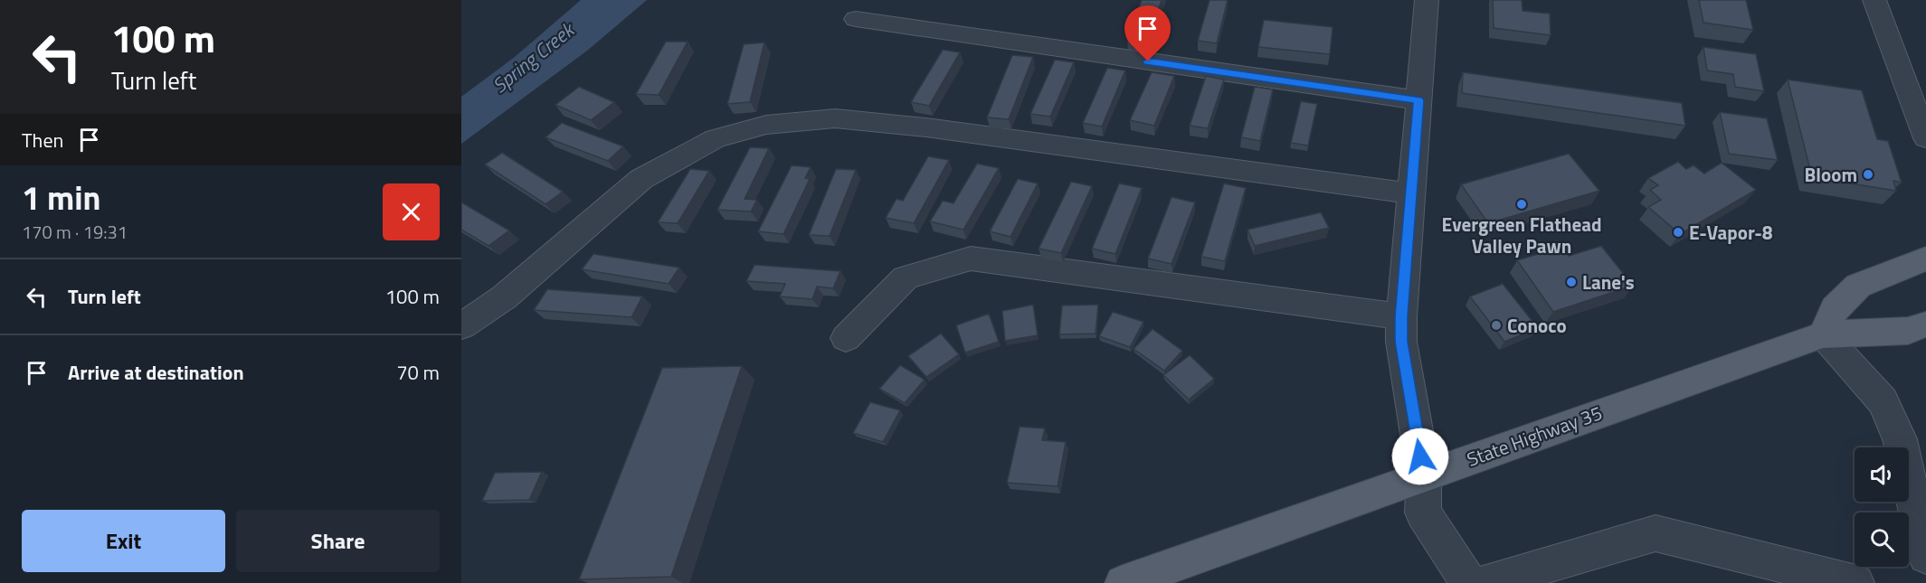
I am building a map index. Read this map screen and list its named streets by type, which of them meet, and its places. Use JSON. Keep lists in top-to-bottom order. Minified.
{"streets":{"main road":["State Highway 35"]},"water":["Spring Creek"],"places":["Bloom","Evergreen Flathead Valley Pawn","E-Vapor-8","Lane's","Conoco"],"page":{"turn":["100 m","Turn left"],"then":"Then","heading":["1 min","170 m · 19:31"],"list":[{"name":"Turn left","value":"100 m"},{"name":"Arrive at destination","value":"70 m"}],"buttons":["Exit","Share"]}}
